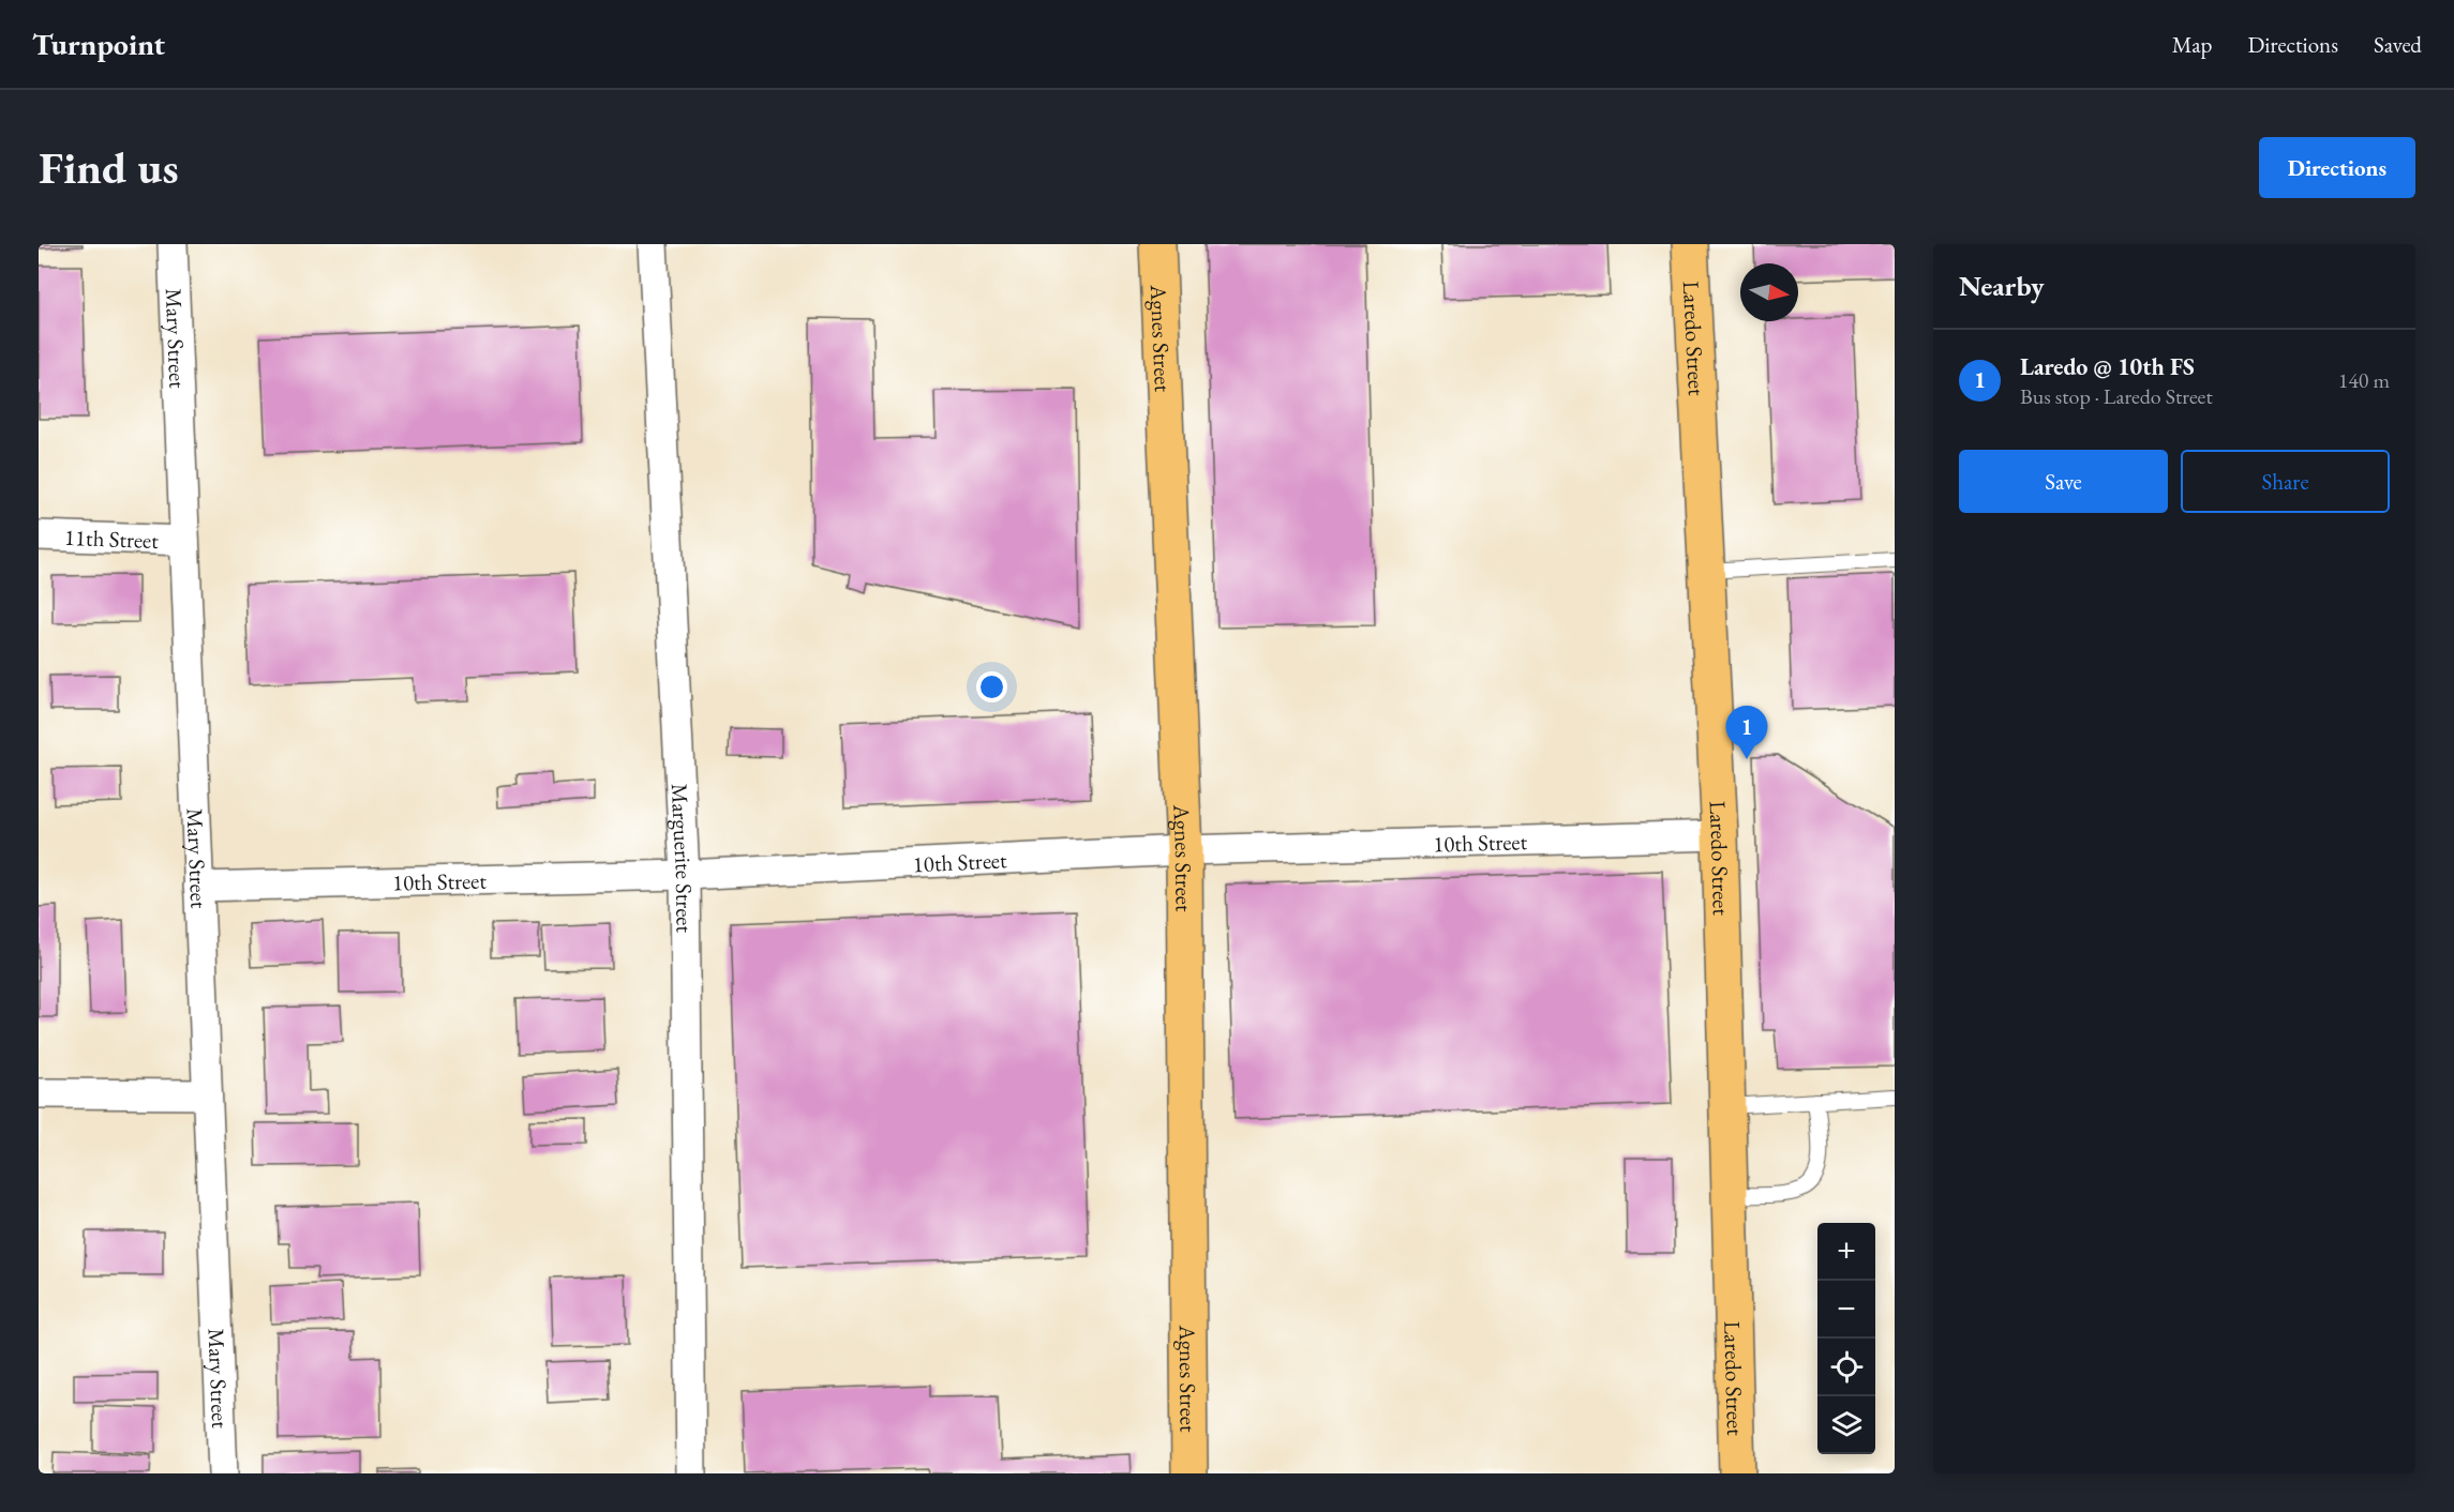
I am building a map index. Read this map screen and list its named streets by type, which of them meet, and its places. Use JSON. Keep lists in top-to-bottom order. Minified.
{"streets":{"main road":["Agnes Street","Laredo Street"],"street":["Mary Street","11th Street","10th Street","Marguerite Street"]},"crossings":[["Mary Street","11th Street"],["Mary Street","10th Street"],["Agnes Street","10th Street"],["Laredo Street","10th Street"],["10th Street","Marguerite Street"]],"north":"right","page":{"header":"Turnpoint","nav":["Map","Directions","Saved"],"buttons":["Directions",["Save","Share"]],"title":"Find us","heading":"Nearby","list":[{"mark":"1","name":"Laredo @ 10th FS","note":"Bus stop · Laredo Street","value":"140 m"}],"pins":"1","map_buttons":["+","−"]}}
